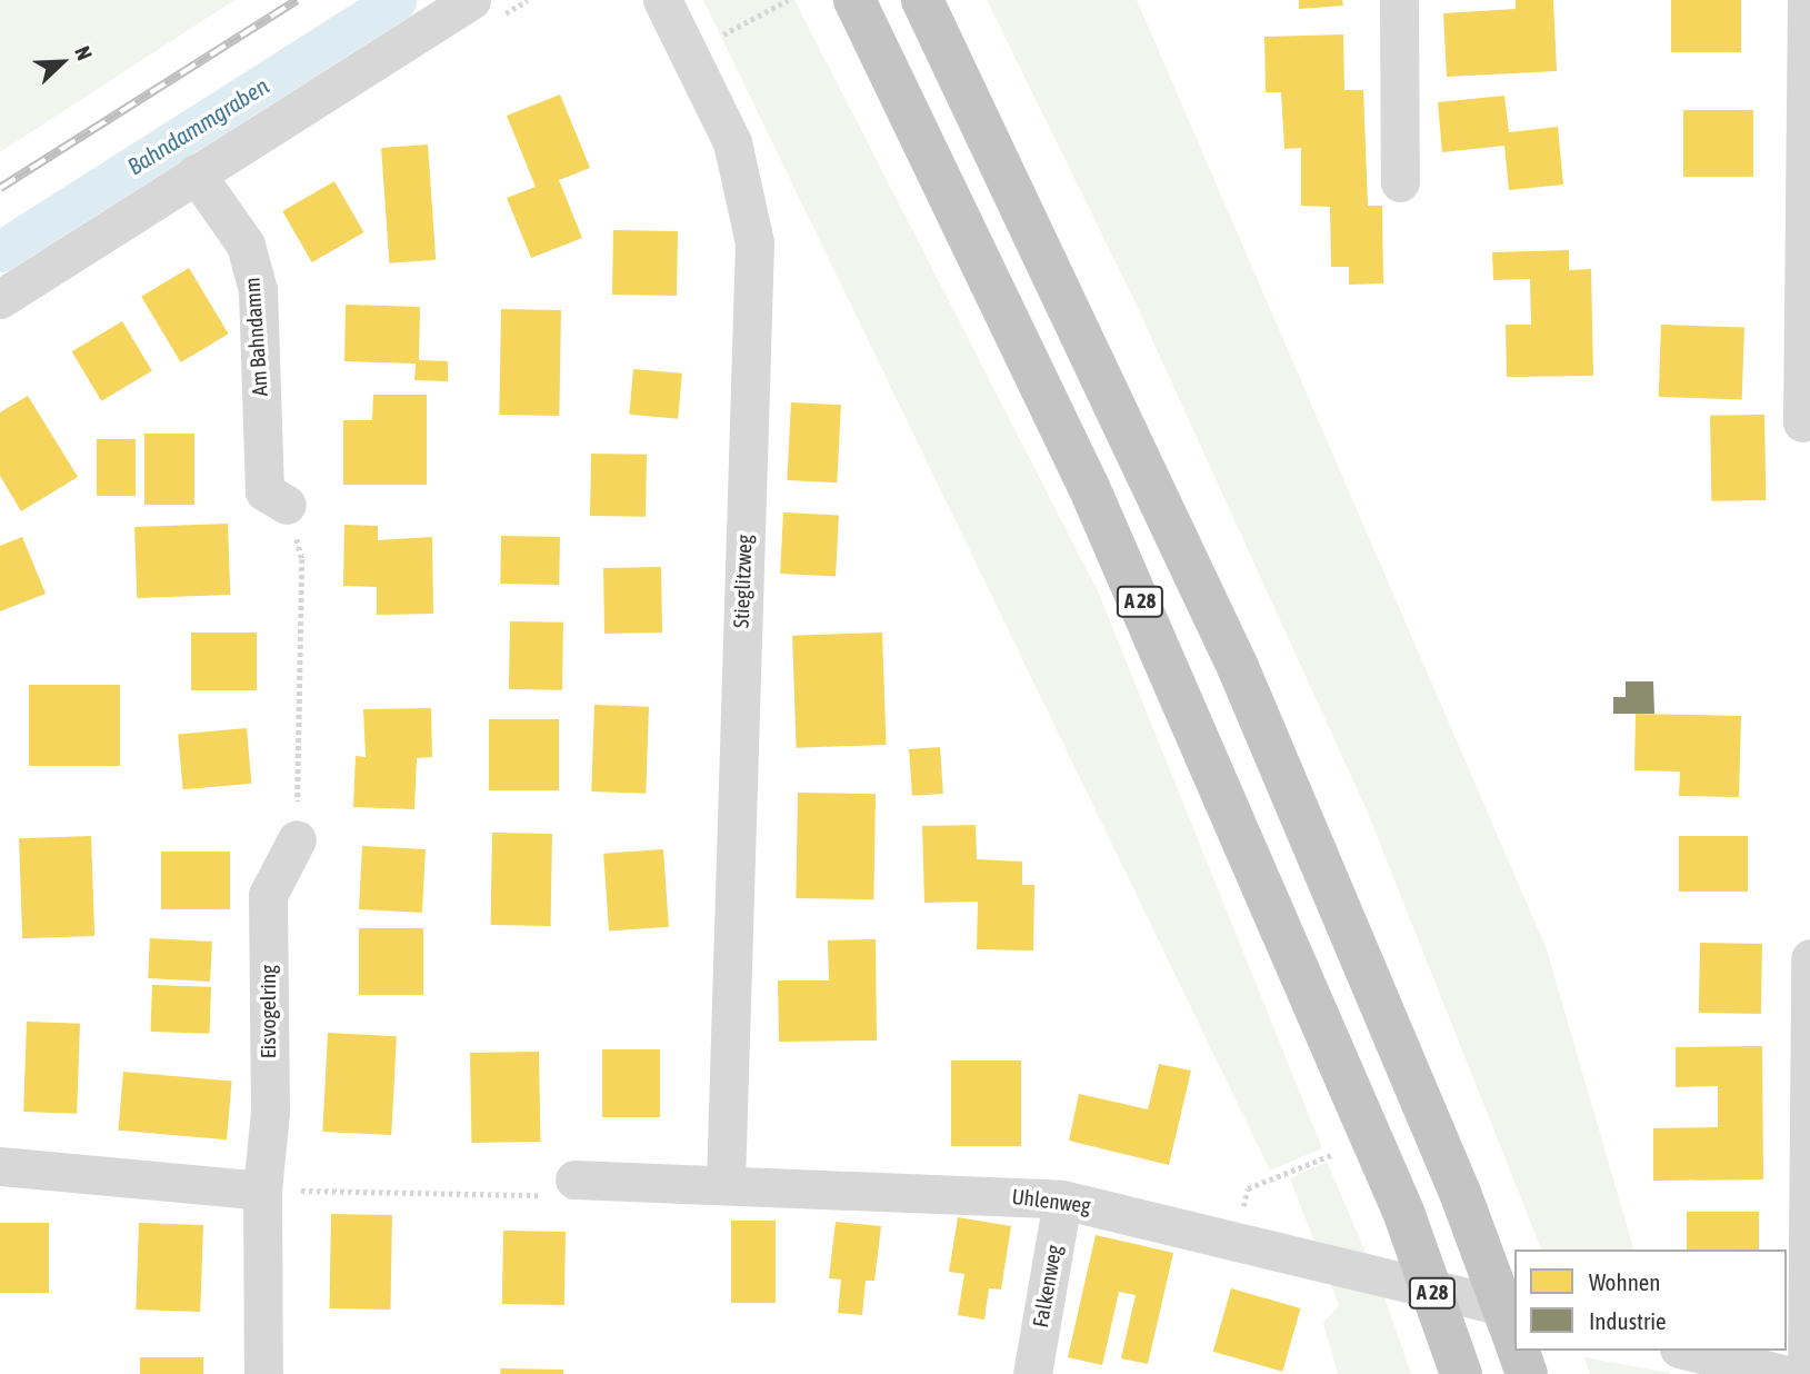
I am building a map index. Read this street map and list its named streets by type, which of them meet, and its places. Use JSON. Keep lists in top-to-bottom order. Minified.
{"streets":{"highway":["A 28"],"street":["Am Bahndamm","Stieglitzweg","Eisvogelring","Uhlenweg","Falkenweg"]},"crossings":[["Stieglitzweg","Uhlenweg"],["Uhlenweg","Falkenweg"]],"water":["Bahndammgraben"],"legend":["Wohnen","Industrie"],"north":"top right"}
